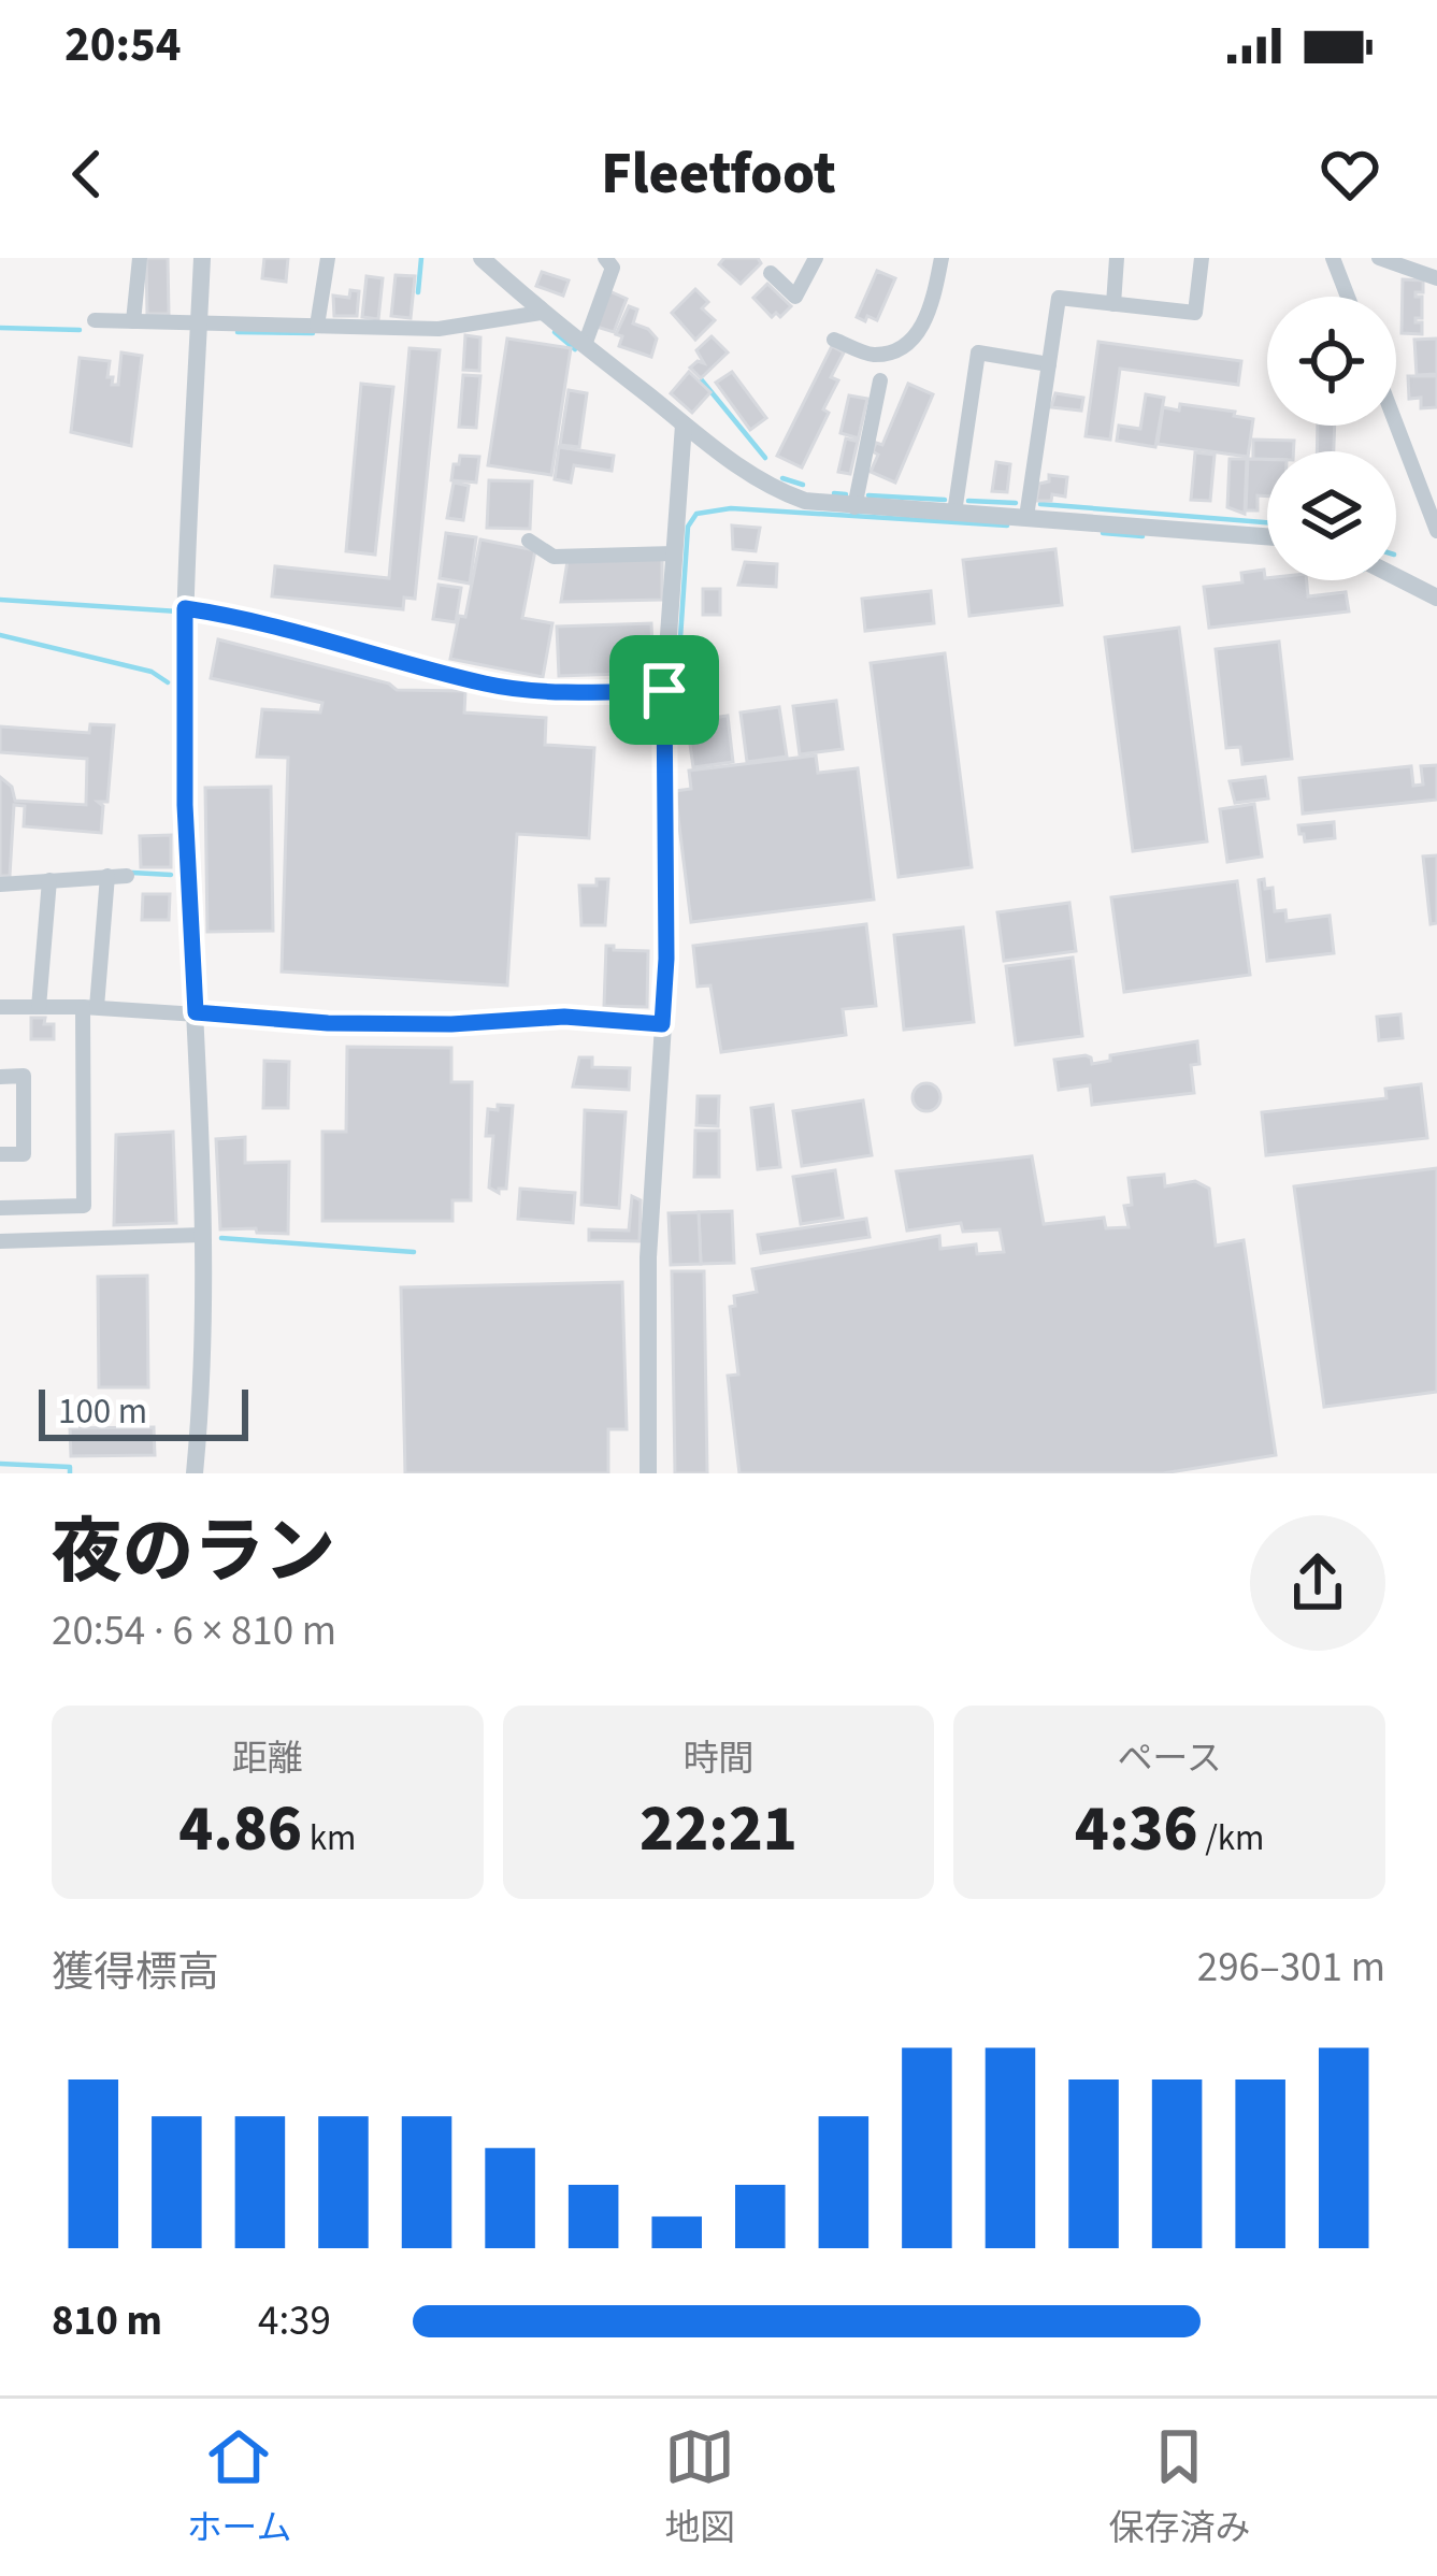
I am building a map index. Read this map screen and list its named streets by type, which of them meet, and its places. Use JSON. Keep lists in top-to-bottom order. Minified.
{"scale_bar":"100 m","page":{"status":"20:54","header":"Fleetfoot","scale":"100 m","heading":["夜のラン","20:54 · 6 × 810 m"],"stats":[["距離","4.86 km"],["時間","22:21"],["ペース","4:36 /km"]],"chart":["獲得標高","296–301 m"],"list":[{"name":"810 m","note":"4:39"}],"tabs":["ホーム","地図","保存済み"]}}
